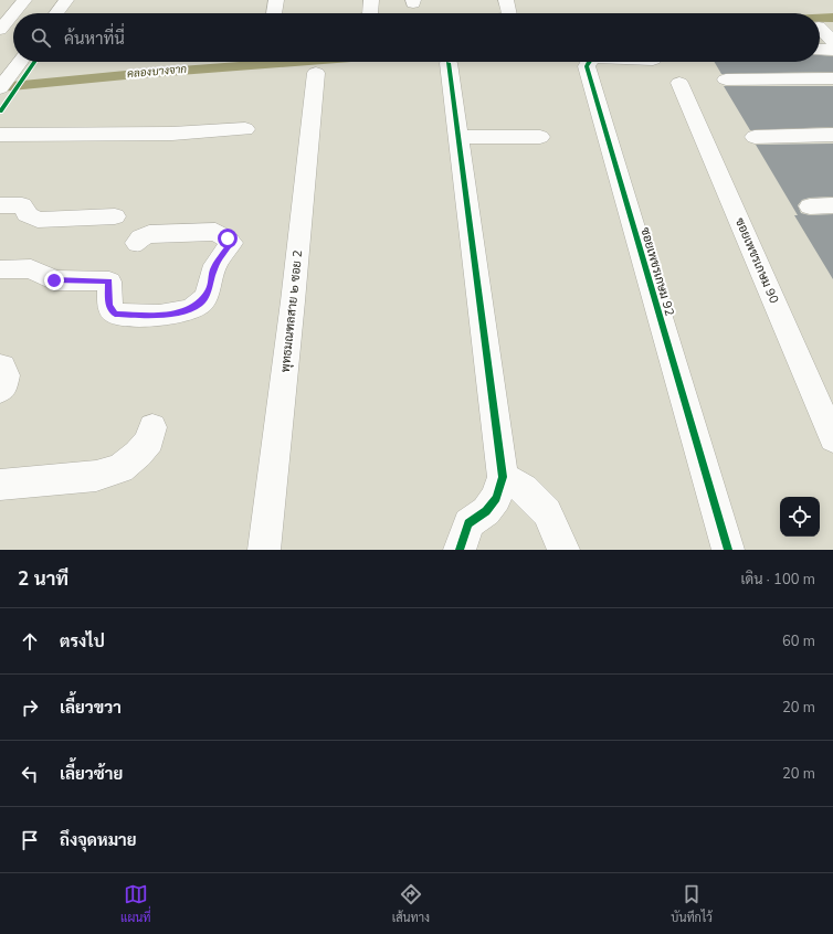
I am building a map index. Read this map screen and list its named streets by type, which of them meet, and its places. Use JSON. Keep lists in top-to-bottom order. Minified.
{"streets":{"street":["ซอยเพชรเกษม 90","ซอยเพชรเกษม 92","พุทธมณฑลสาย ๒ ซอย 2"]},"water":["คลองบางจาก"],"page":{"search":"ค้นหาที่นี่","heading":["2 นาที","เดิน · 100 m"],"list":[["ตรงไป","60 m"],["เลี้ยวขวา","20 m"],["เลี้ยวซ้าย","20 m"],"ถึงจุดหมาย"],"nav":["แผนที่","เส้นทาง","บันทึกไว้"]}}
